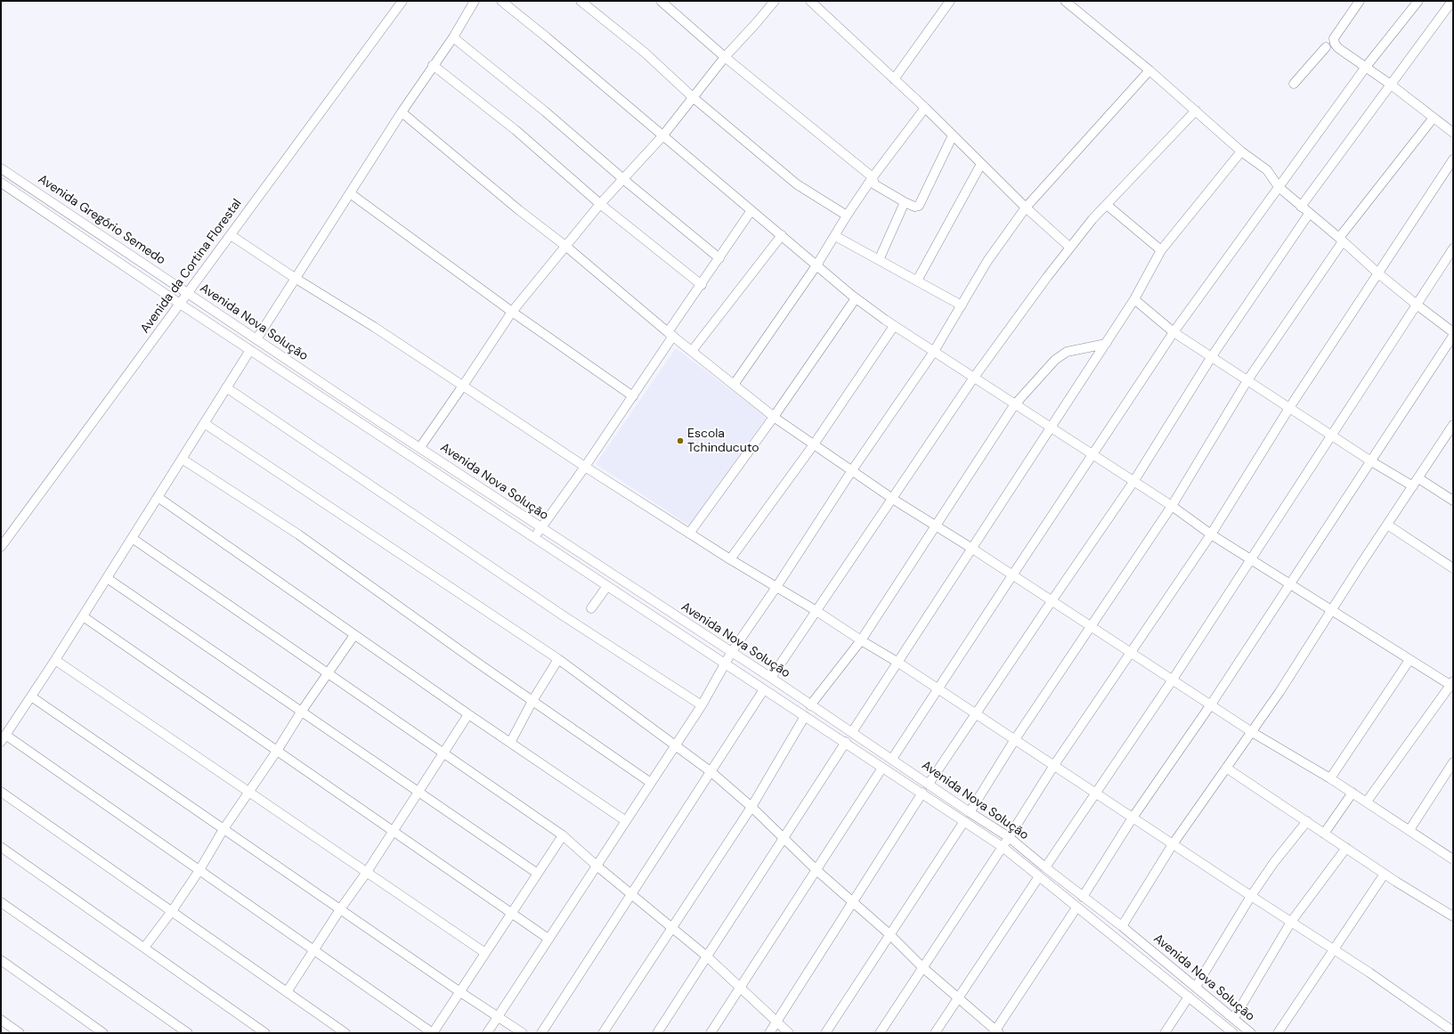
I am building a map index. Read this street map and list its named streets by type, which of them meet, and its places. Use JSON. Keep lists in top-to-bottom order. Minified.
{"streets":{"street":["Avenida Gregório Semedo","Avenida da Cortina Florestal","Avenida Nova Solução"]},"crossings":[["Avenida Gregório Semedo","Avenida da Cortina Florestal"],["Avenida Gregório Semedo","Avenida Nova Solução"],["Avenida da Cortina Florestal","Avenida Nova Solução"]],"places":["Escola Tchinducuto"]}
